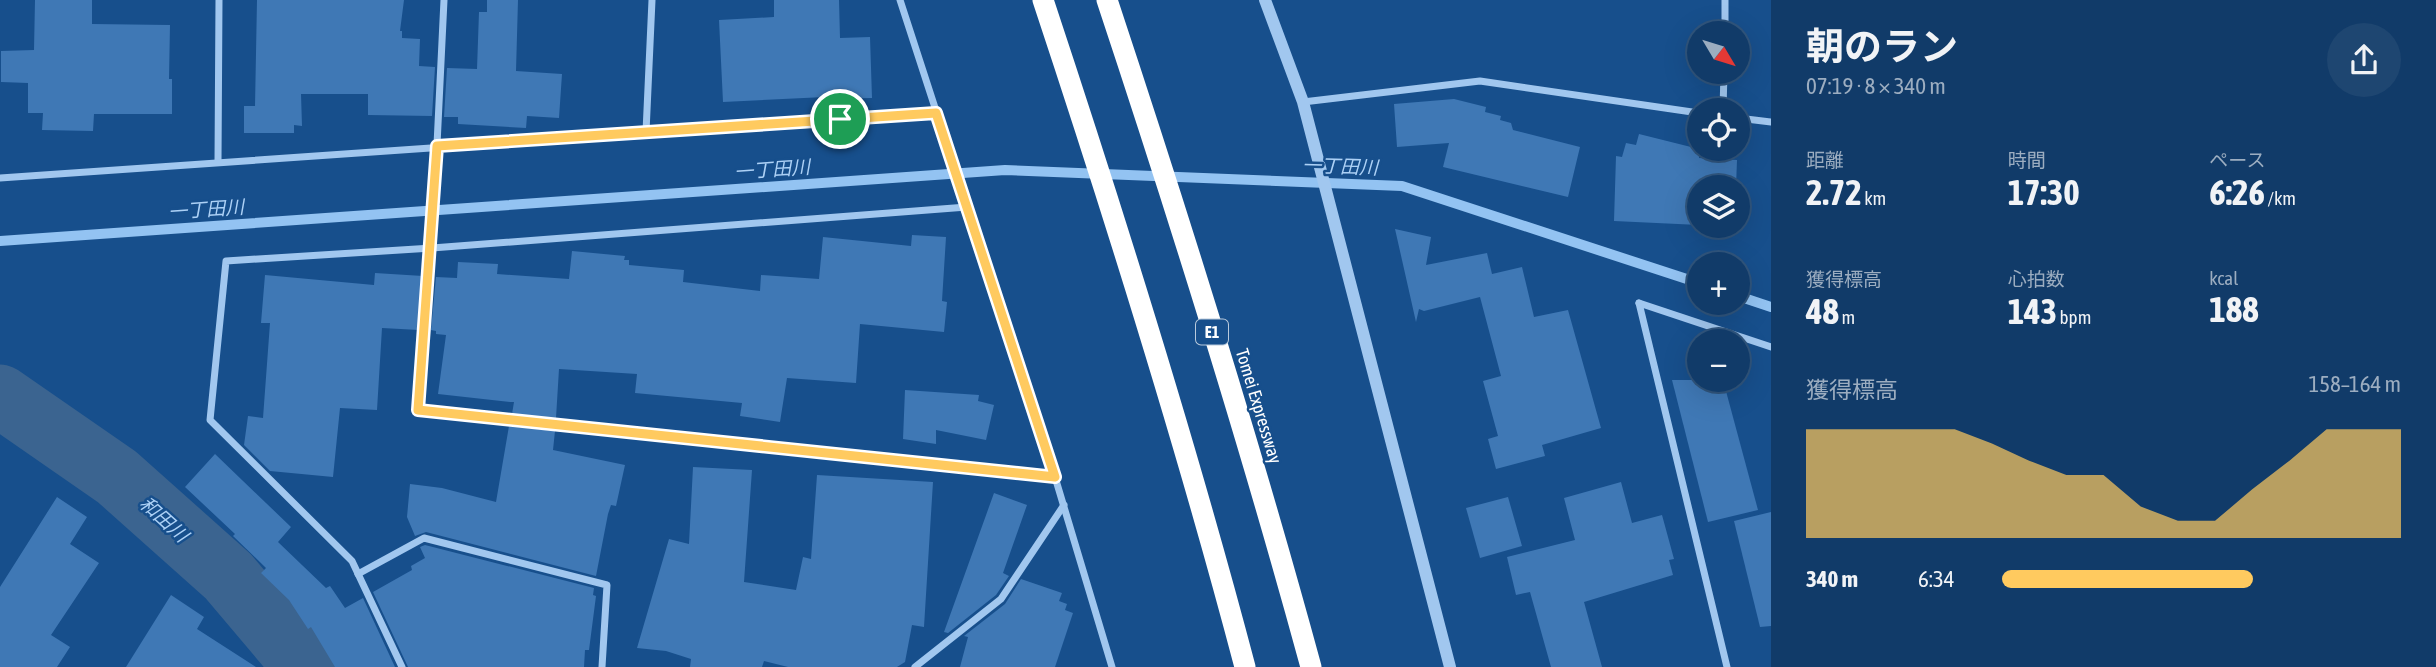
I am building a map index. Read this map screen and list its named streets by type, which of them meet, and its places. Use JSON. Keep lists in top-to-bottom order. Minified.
{"streets":{"highway":["E1","Tomei Expressway"]},"water":["一丁田川","和田川"],"north":"bottom right","page":{"heading":["朝のラン","07:19 · 8 × 340 m"],"map_buttons":["+","−"],"stats":[["距離","2.72 km"],["時間","17:30"],["ペース","6:26 /km"],["獲得標高","48 m"],["心拍数","143 bpm"],["kcal","188"]],"chart":["獲得標高","158–164 m"],"list":[{"name":"340 m","note":"6:34"}]}}
